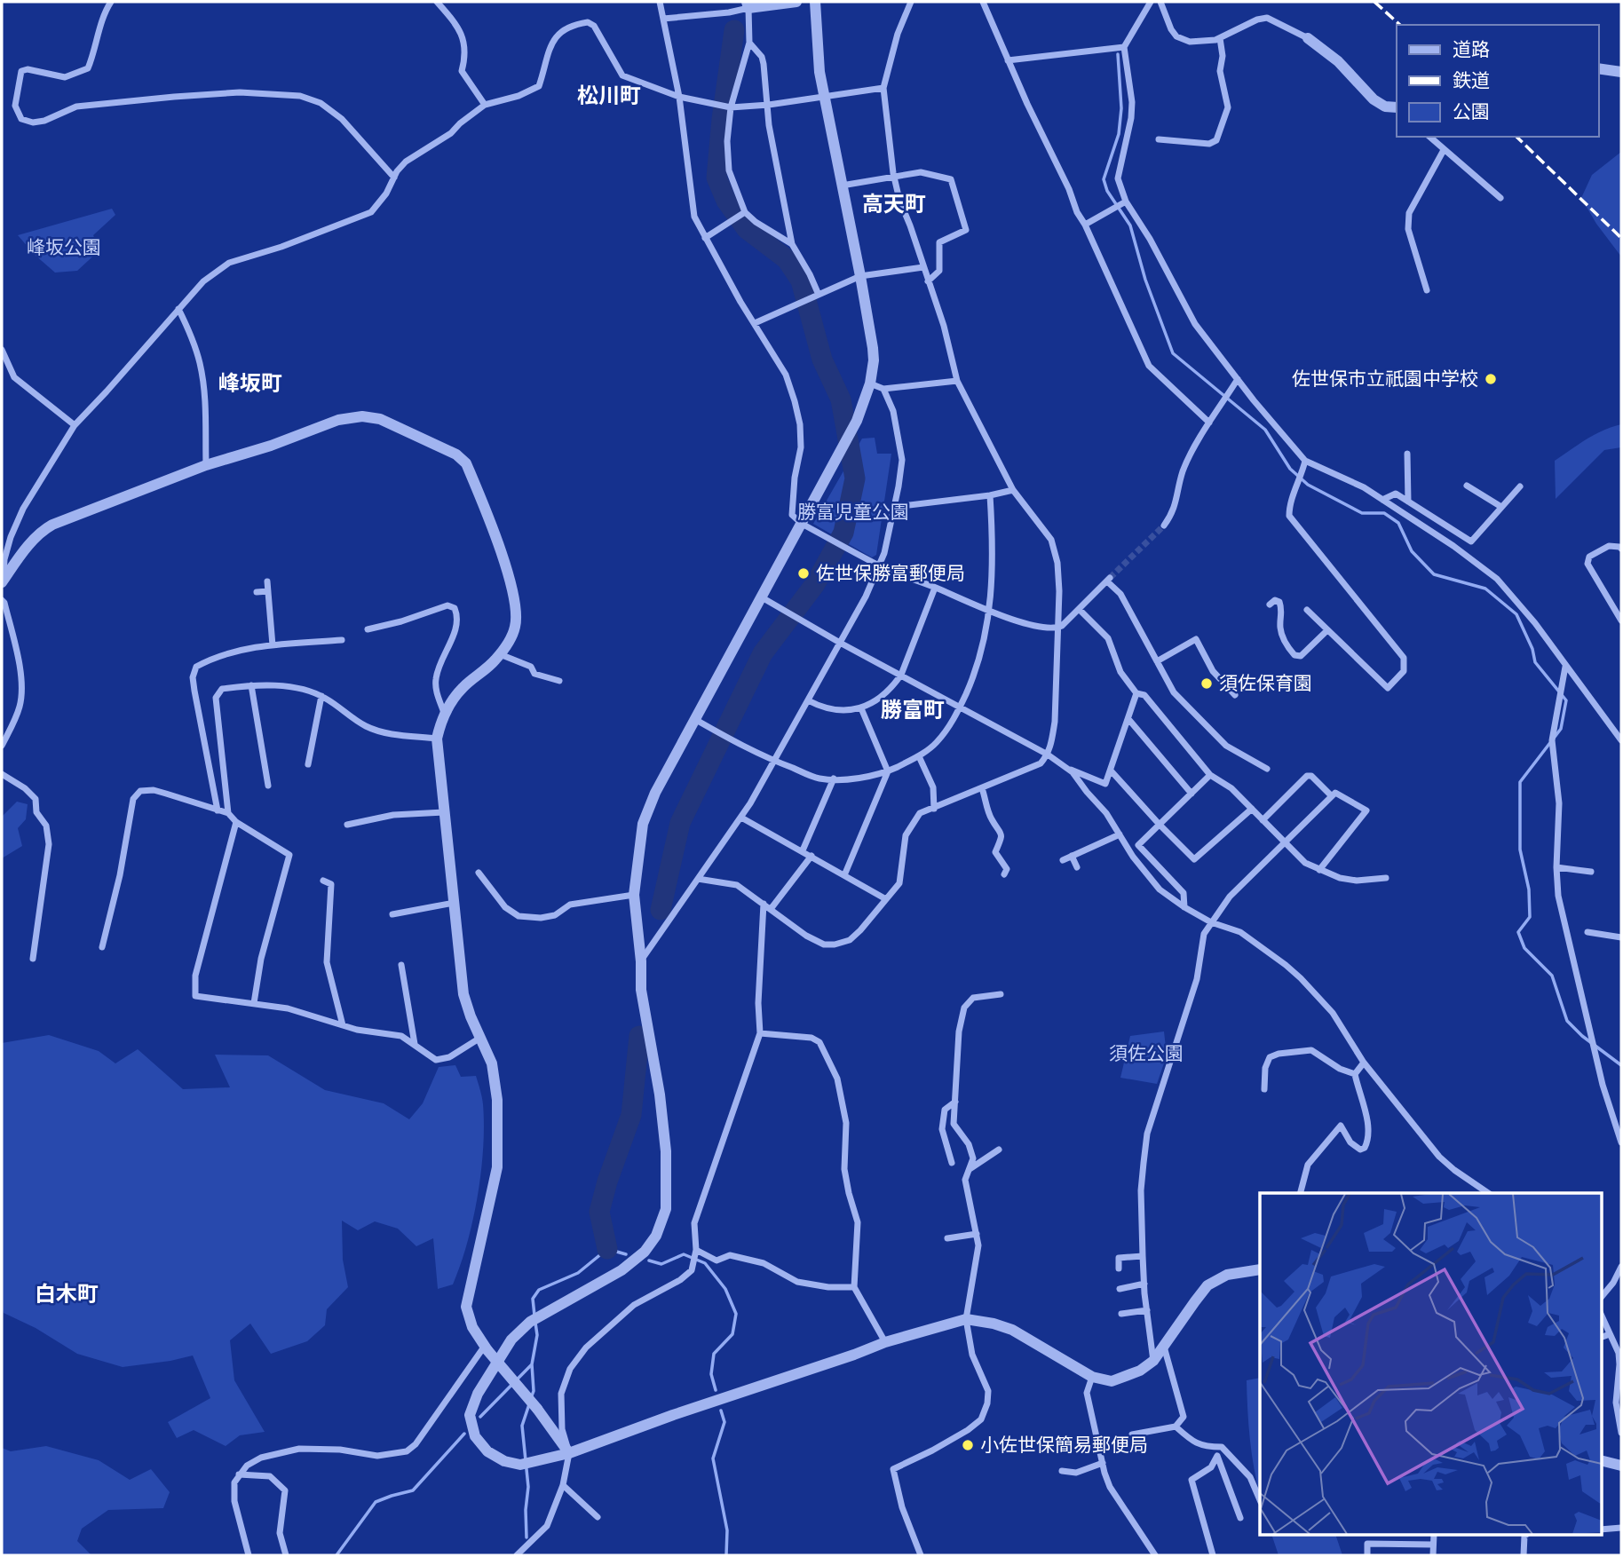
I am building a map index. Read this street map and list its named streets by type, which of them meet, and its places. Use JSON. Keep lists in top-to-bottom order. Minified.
{"districts":["松川町","高天町","峰坂町","勝富町","白木町"],"parks":["峰坂公園","勝富児童公園","須佐公園"],"places":["佐世保市立祇園中学校","佐世保勝富郵便局","須佐保育園","小佐世保簡易郵便局"],"legend":["道路","鉄道","公園"]}
